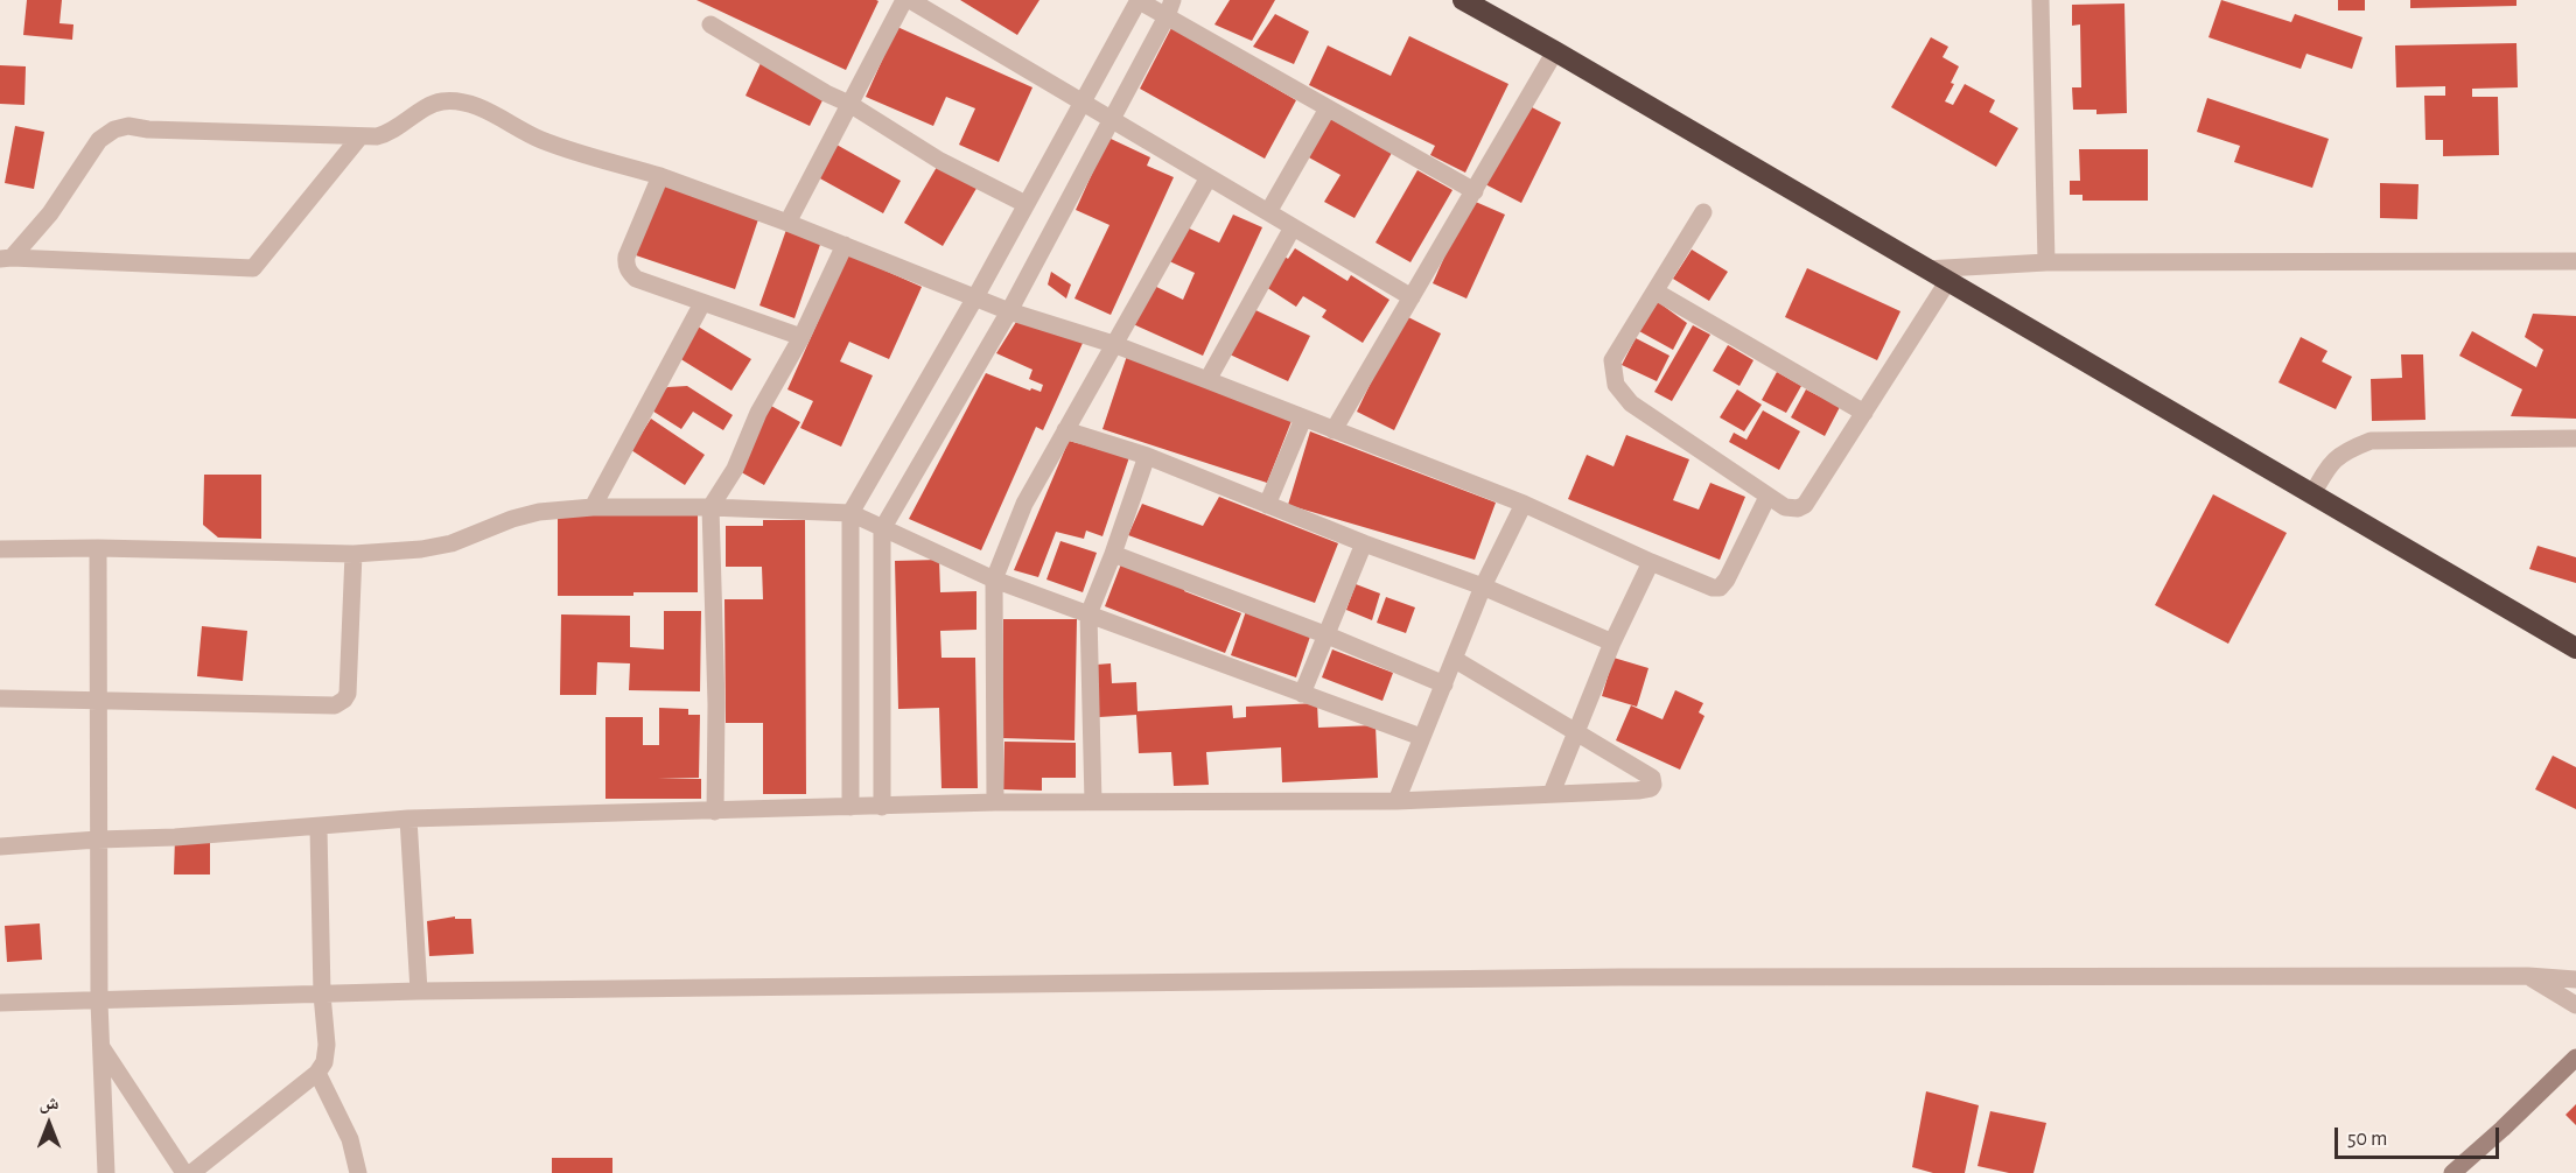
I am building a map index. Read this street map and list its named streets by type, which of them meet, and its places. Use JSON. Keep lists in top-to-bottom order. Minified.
{"scale_bar":"50 m","north":"top"}
